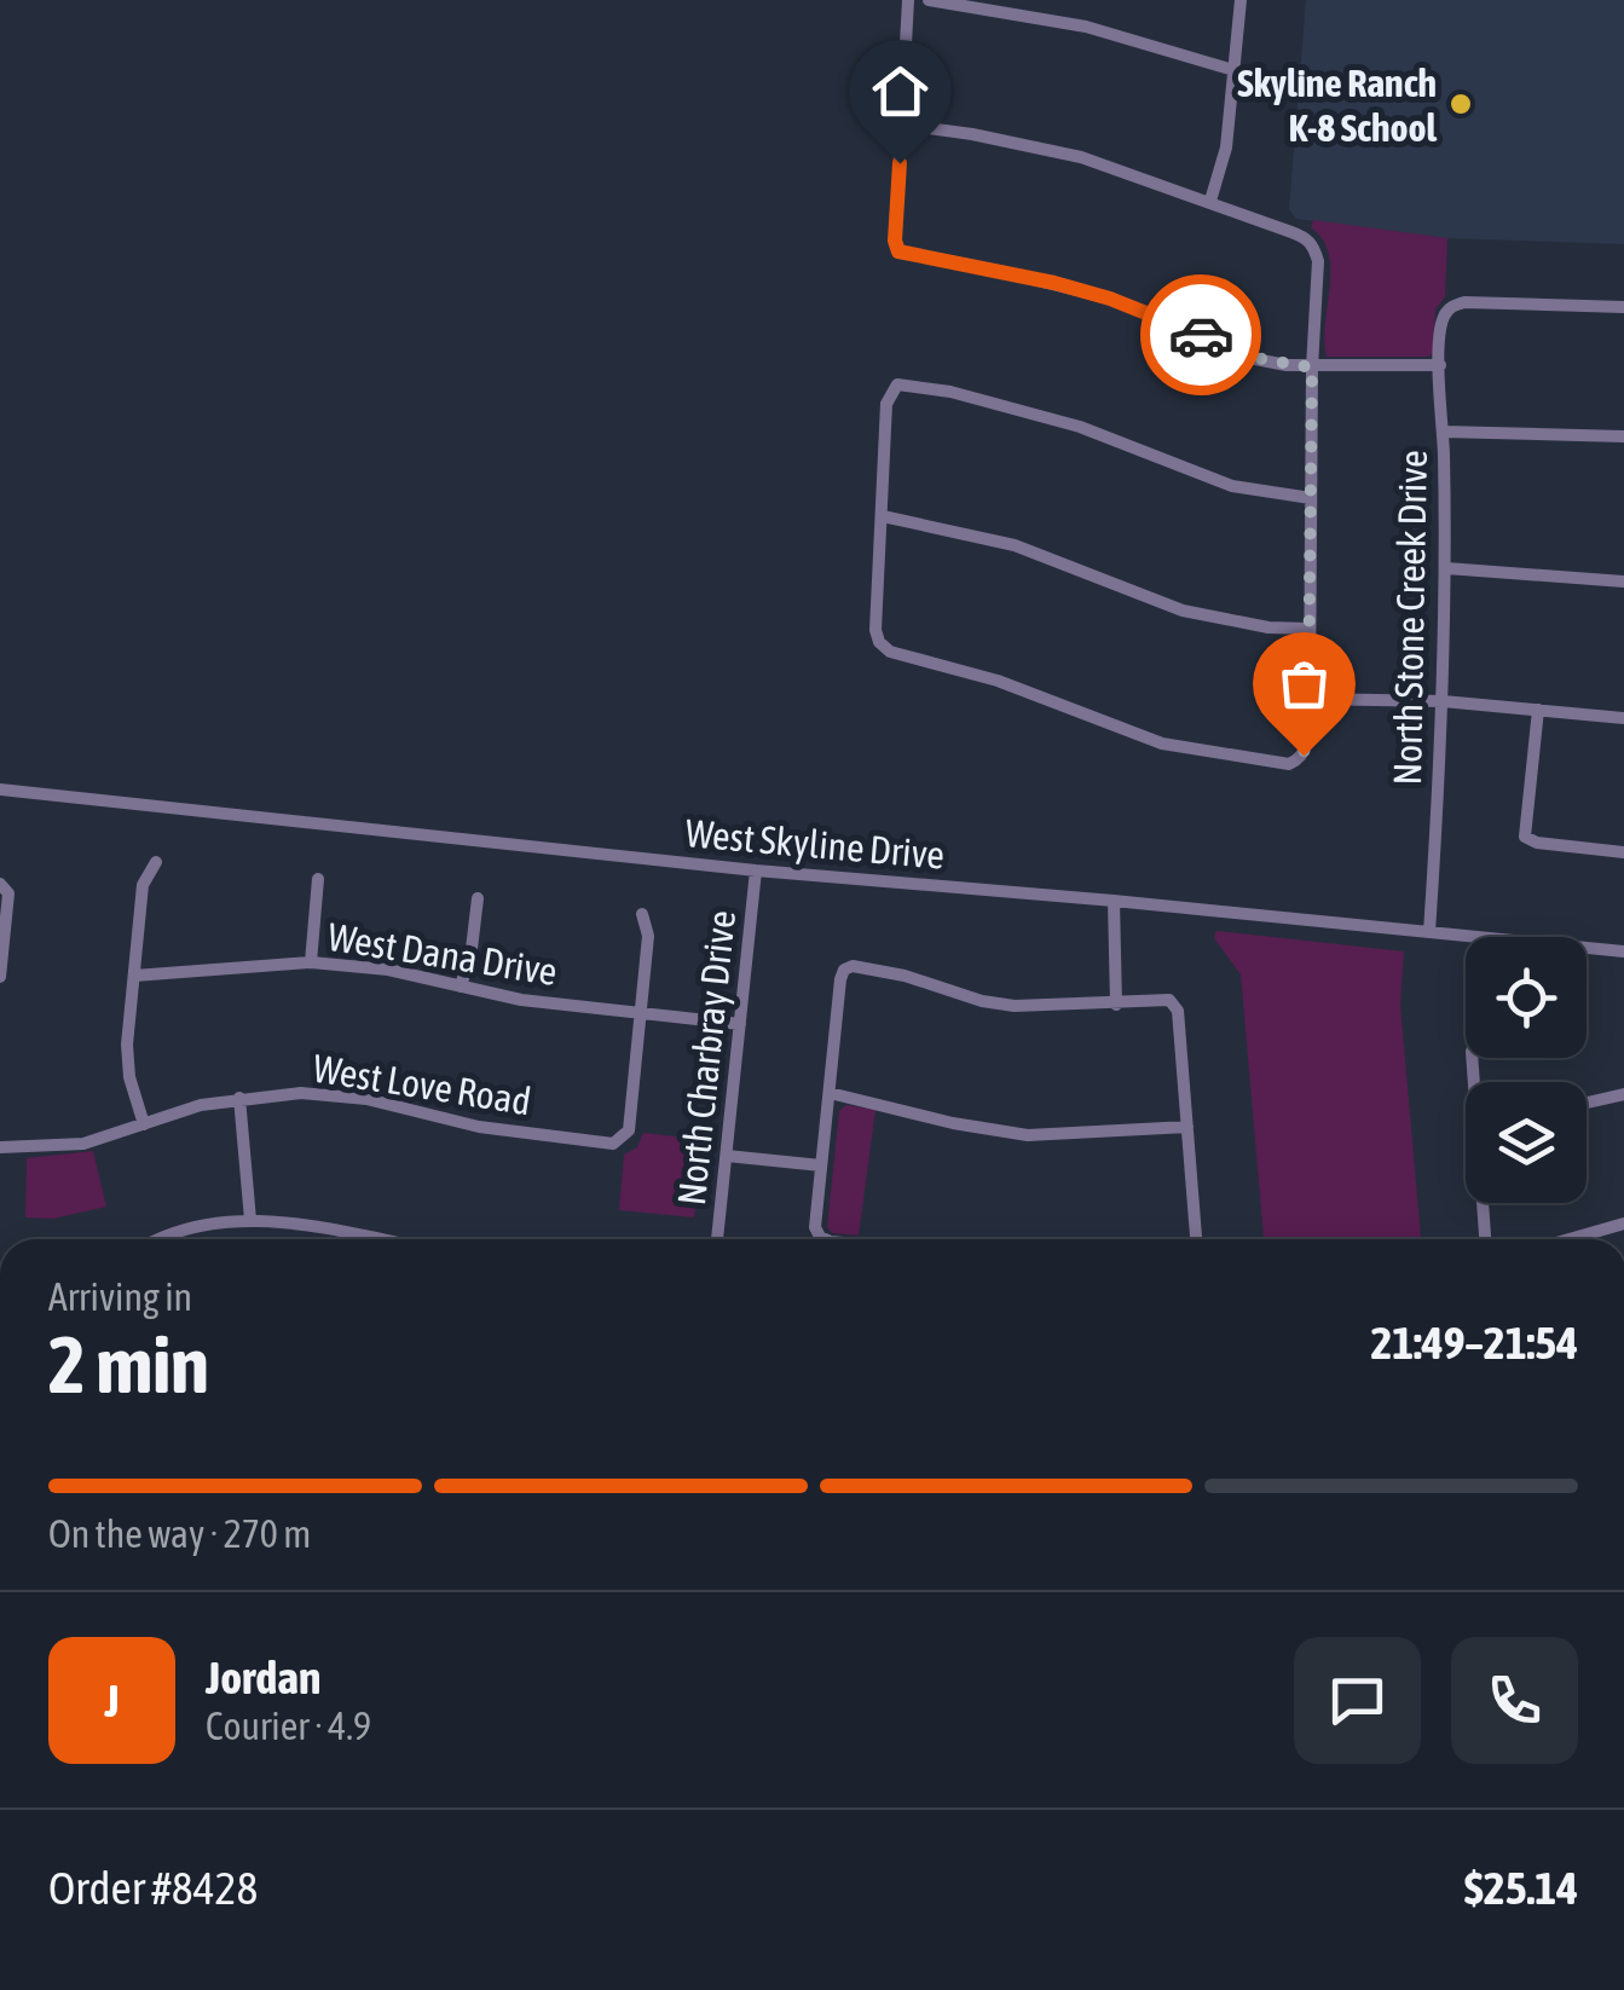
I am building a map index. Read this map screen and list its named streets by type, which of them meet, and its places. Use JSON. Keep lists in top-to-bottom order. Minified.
{"streets":{"street":["North Stone Creek Drive","West Skyline Drive","West Dana Drive","North Charbray Drive","West Love Road"]},"crossings":[["North Stone Creek Drive","West Skyline Drive"],["West Skyline Drive","North Charbray Drive"],["West Dana Drive","North Charbray Drive"],["West Dana Drive","West Love Road"]],"places":["Skyline Ranch K-8 School"],"page":{"heading":["2 min","Arriving in","21:49–21:54"],"panel":["Jordan","Courier · 4.9","Order #8428","$25.14"],"bar":"On the way · 270 m","round":"J"}}
